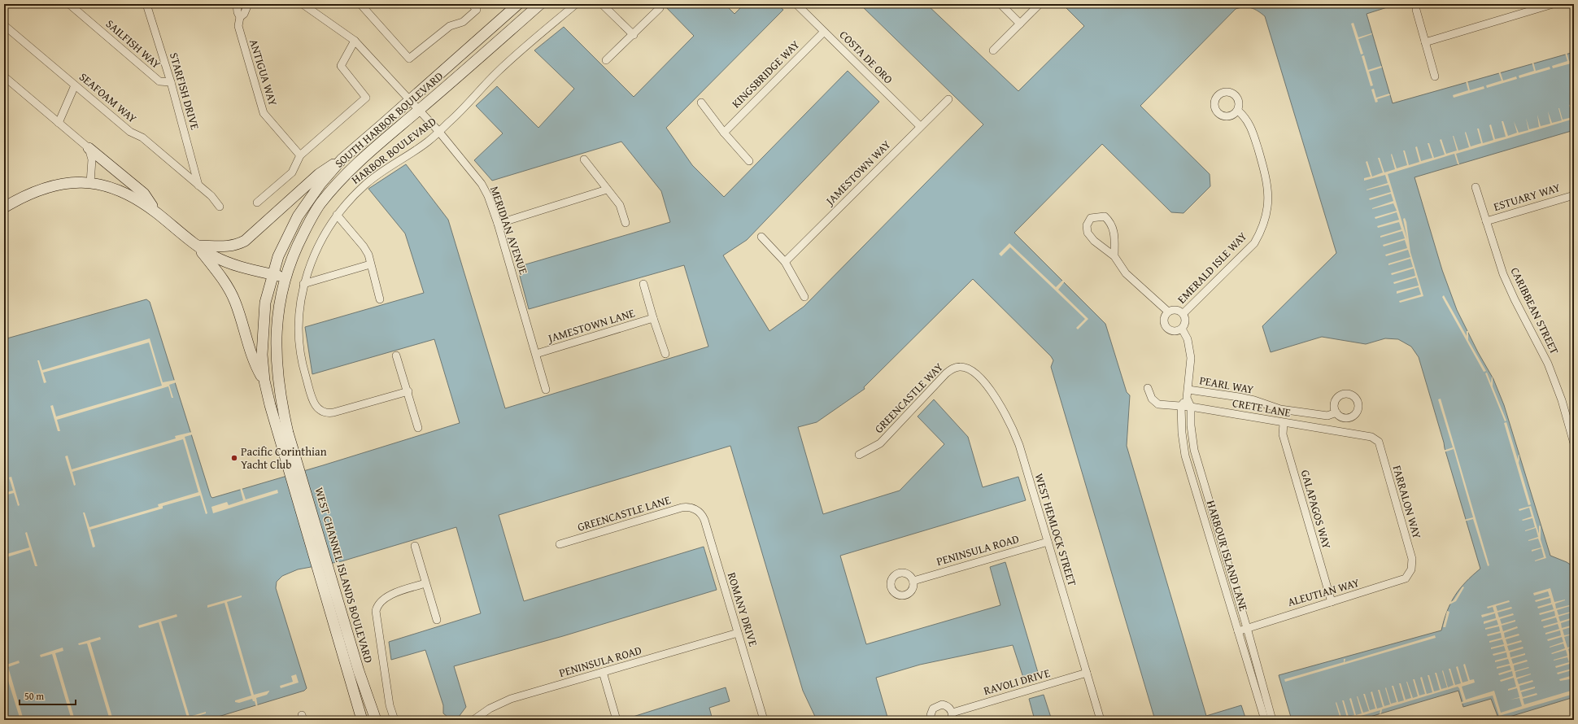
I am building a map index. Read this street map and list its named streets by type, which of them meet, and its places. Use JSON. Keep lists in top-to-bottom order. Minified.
{"streets":{"main road":["SOUTH HARBOR BOULEVARD","WEST CHANNEL ISLANDS BOULEVARD"],"street":["SAILFISH WAY","COSTA DE ORO","ANTIGUA WAY","KINGSBRIDGE WAY","STARFISH DRIVE","SEAFOAM WAY","HARBOR BOULEVARD","JAMESTOWN WAY","ESTUARY WAY","MERIDIAN AVENUE","EMERALD ISLE WAY","CARIBBEAN STREET","JAMESTOWN LANE","PEARL WAY","GREENCASTLE WAY","CRETE LANE","FARRALON WAY","GALAPAGOS WAY","GREENCASTLE LANE","WEST HEMLOCK STREET","PENINSULA ROAD","HARBOUR ISLAND LANE","ALEUTIAN WAY","ROMANY DRIVE","RAVOLI DRIVE"]},"crossings":[["SAILFISH WAY","STARFISH DRIVE"],["COSTA DE ORO","KINGSBRIDGE WAY"],["COSTA DE ORO","JAMESTOWN WAY"],["STARFISH DRIVE","SEAFOAM WAY"],["SOUTH HARBOR BOULEVARD","MERIDIAN AVENUE"],["SOUTH HARBOR BOULEVARD","WEST CHANNEL ISLANDS BOULEVARD"],["HARBOR BOULEVARD","MERIDIAN AVENUE"],["ESTUARY WAY","CARIBBEAN STREET"],["MERIDIAN AVENUE","JAMESTOWN LANE"],["EMERALD ISLE WAY","HARBOUR ISLAND LANE"],["PEARL WAY","HARBOUR ISLAND LANE"],["GREENCASTLE WAY","WEST HEMLOCK STREET"],["CRETE LANE","FARRALON WAY"],["CRETE LANE","GALAPAGOS WAY"],["CRETE LANE","HARBOUR ISLAND LANE"],["FARRALON WAY","ALEUTIAN WAY"],["GALAPAGOS WAY","ALEUTIAN WAY"],["GREENCASTLE LANE","ROMANY DRIVE"],["WEST HEMLOCK STREET","PENINSULA ROAD"],["WEST HEMLOCK STREET","RAVOLI DRIVE"],["PENINSULA ROAD","ROMANY DRIVE"],["HARBOUR ISLAND LANE","ALEUTIAN WAY"]],"places":["Pacific Corinthian Yacht Club"],"scale_bar":"50 m"}
